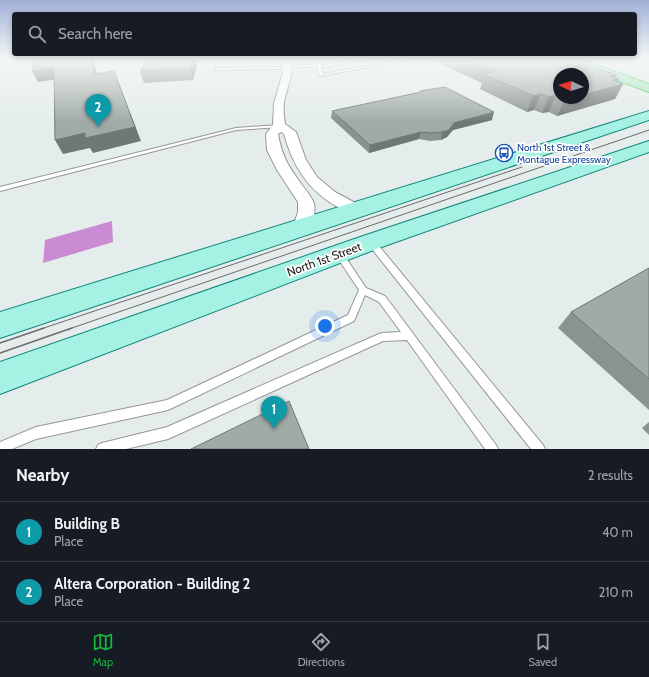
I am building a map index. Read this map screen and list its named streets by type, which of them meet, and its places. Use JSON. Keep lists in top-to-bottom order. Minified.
{"streets":{"main road":["North 1st Street"]},"places":{"bus stop":["North 1st Street & Montague Expressway"]},"north":"left","page":{"search":"Search here","pins":["2","1"],"heading":["Nearby","2 results"],"list":[{"mark":"1","name":"Building B","note":"Place","value":"40 m"},{"mark":"2","name":"Altera Corporation - Building 2","note":"Place","value":"210 m"}],"nav":["Map","Directions","Saved"]}}
